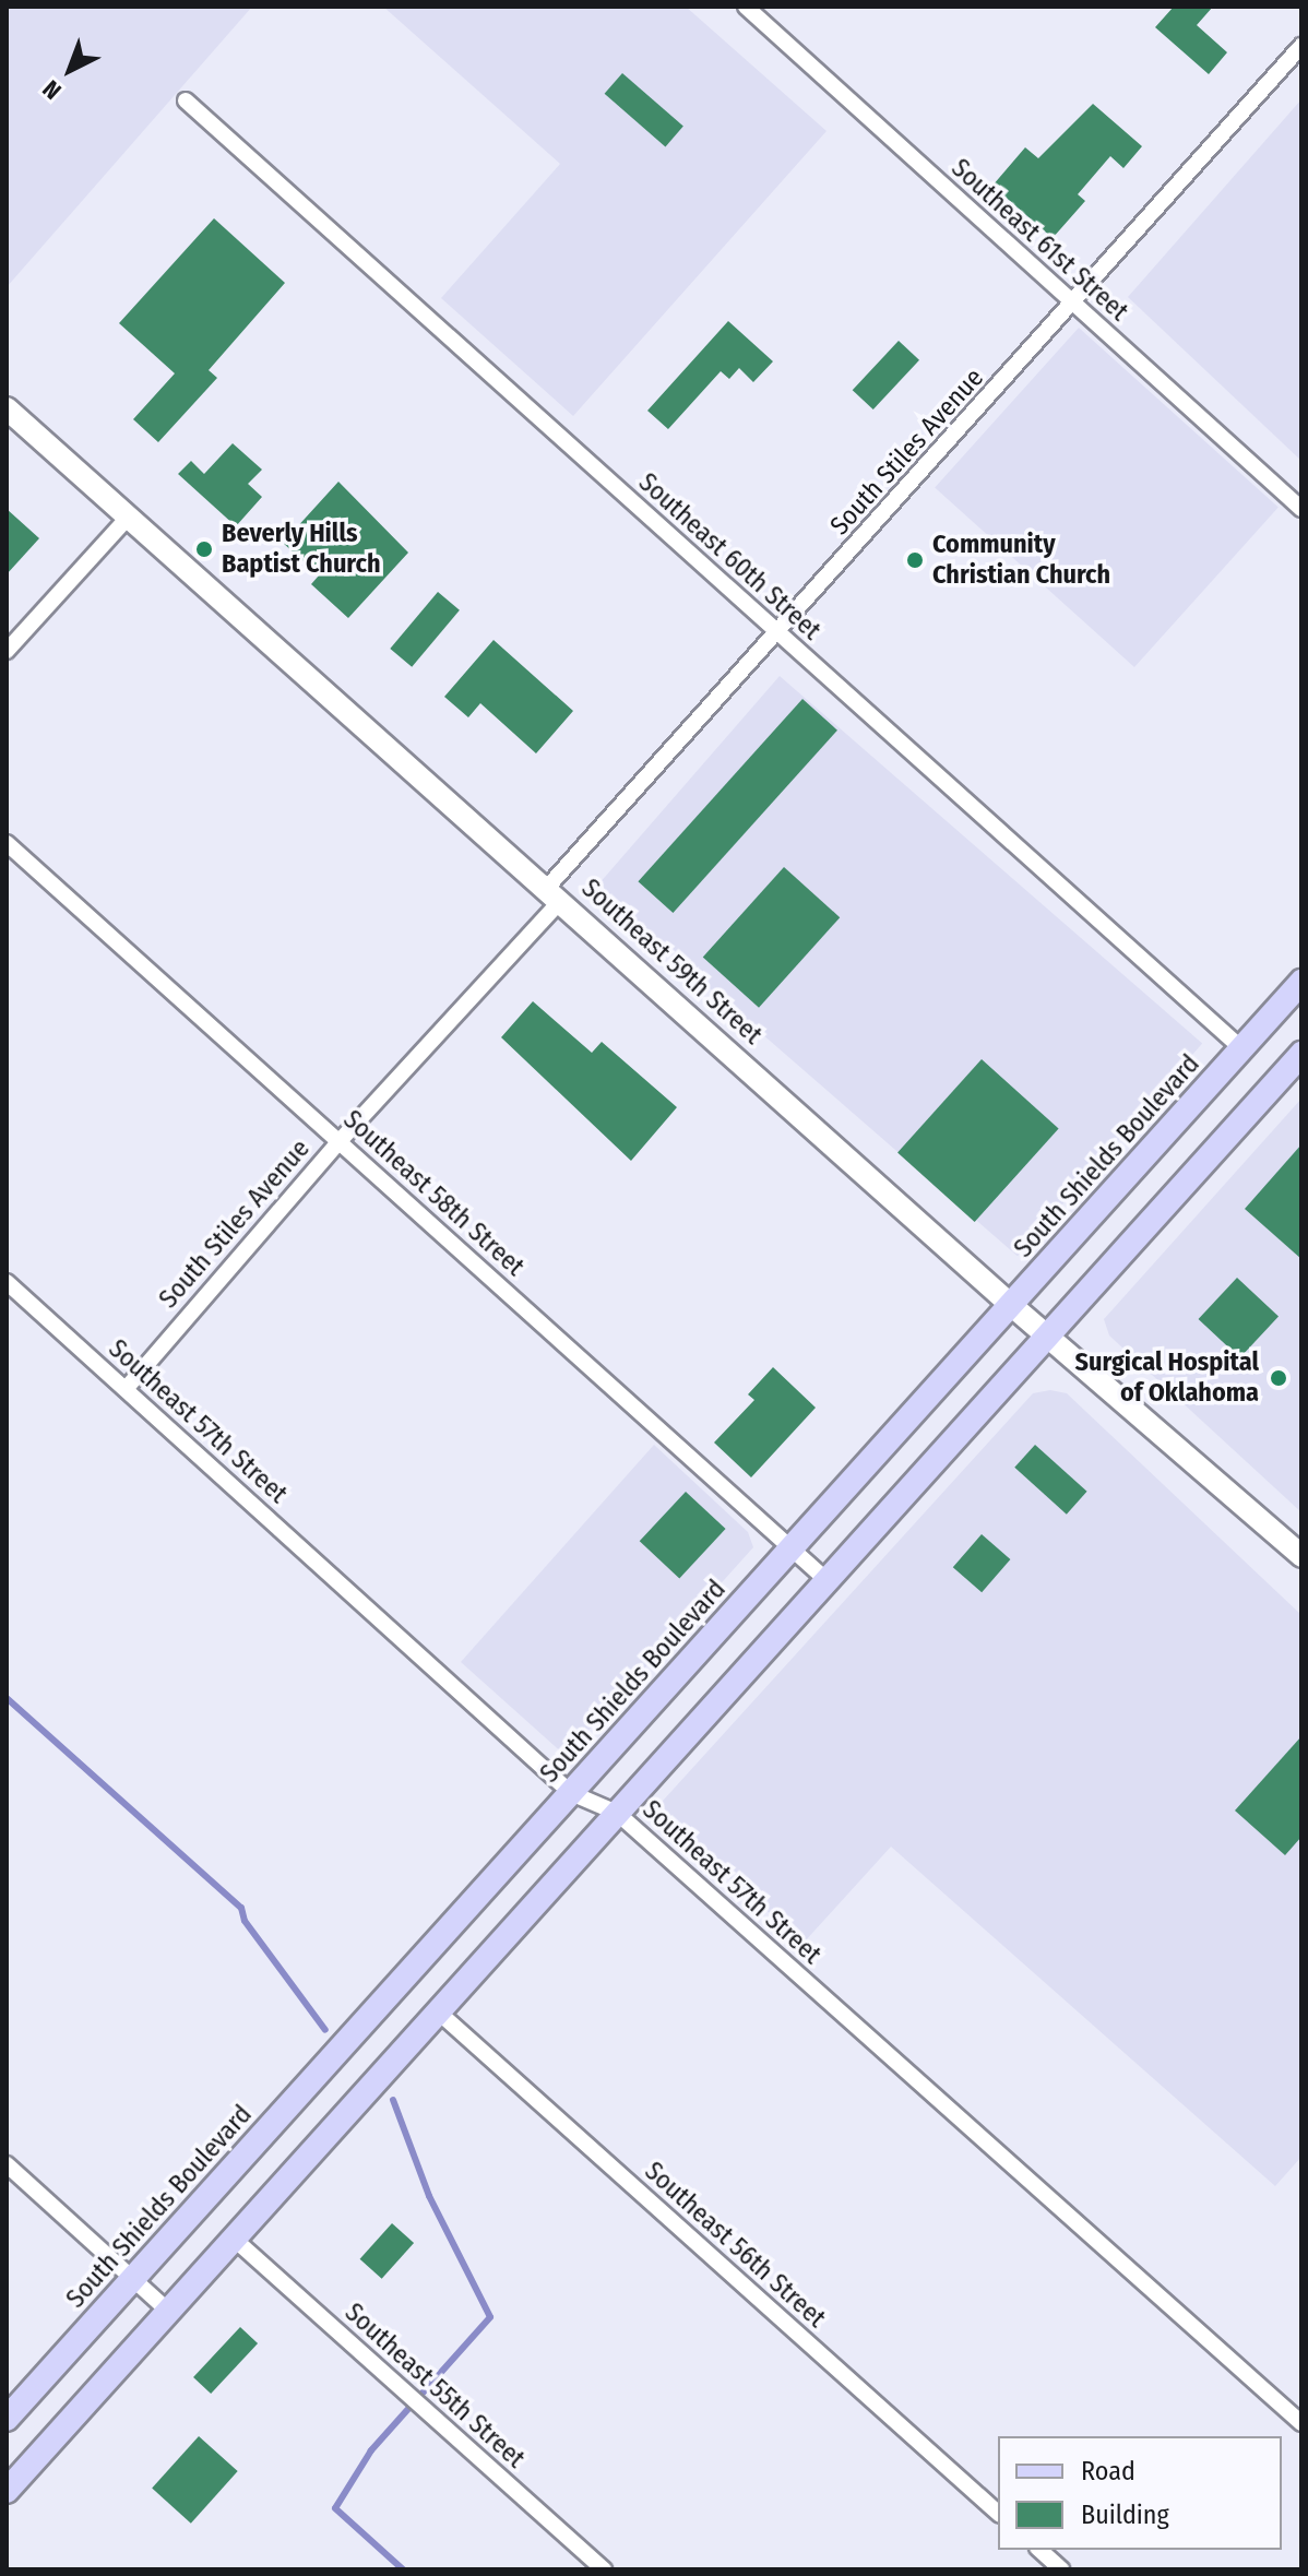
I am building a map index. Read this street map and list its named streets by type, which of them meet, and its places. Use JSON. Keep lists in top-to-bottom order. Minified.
{"streets":{"main road":["Southeast 59th Street","South Shields Boulevard"],"street":["Southeast 61st Street","South Stiles Avenue","Southeast 60th Street","Southeast 58th Street","Southeast 57th Street","Southeast 56th Street","Southeast 55th Street"]},"crossings":[["Southeast 61st Street","South Stiles Avenue"],["South Stiles Avenue","Southeast 60th Street"],["South Stiles Avenue","Southeast 59th Street"],["South Stiles Avenue","Southeast 58th Street"],["South Stiles Avenue","Southeast 57th Street"],["Southeast 60th Street","South Shields Boulevard"],["Southeast 59th Street","South Shields Boulevard"],["South Shields Boulevard","Southeast 58th Street"],["South Shields Boulevard","Southeast 57th Street"]],"places":["Beverly Hills Baptist Church","Community Christian Church","Surgical Hospital of Oklahoma"],"legend":["Road","Building"],"north":"bottom left"}
